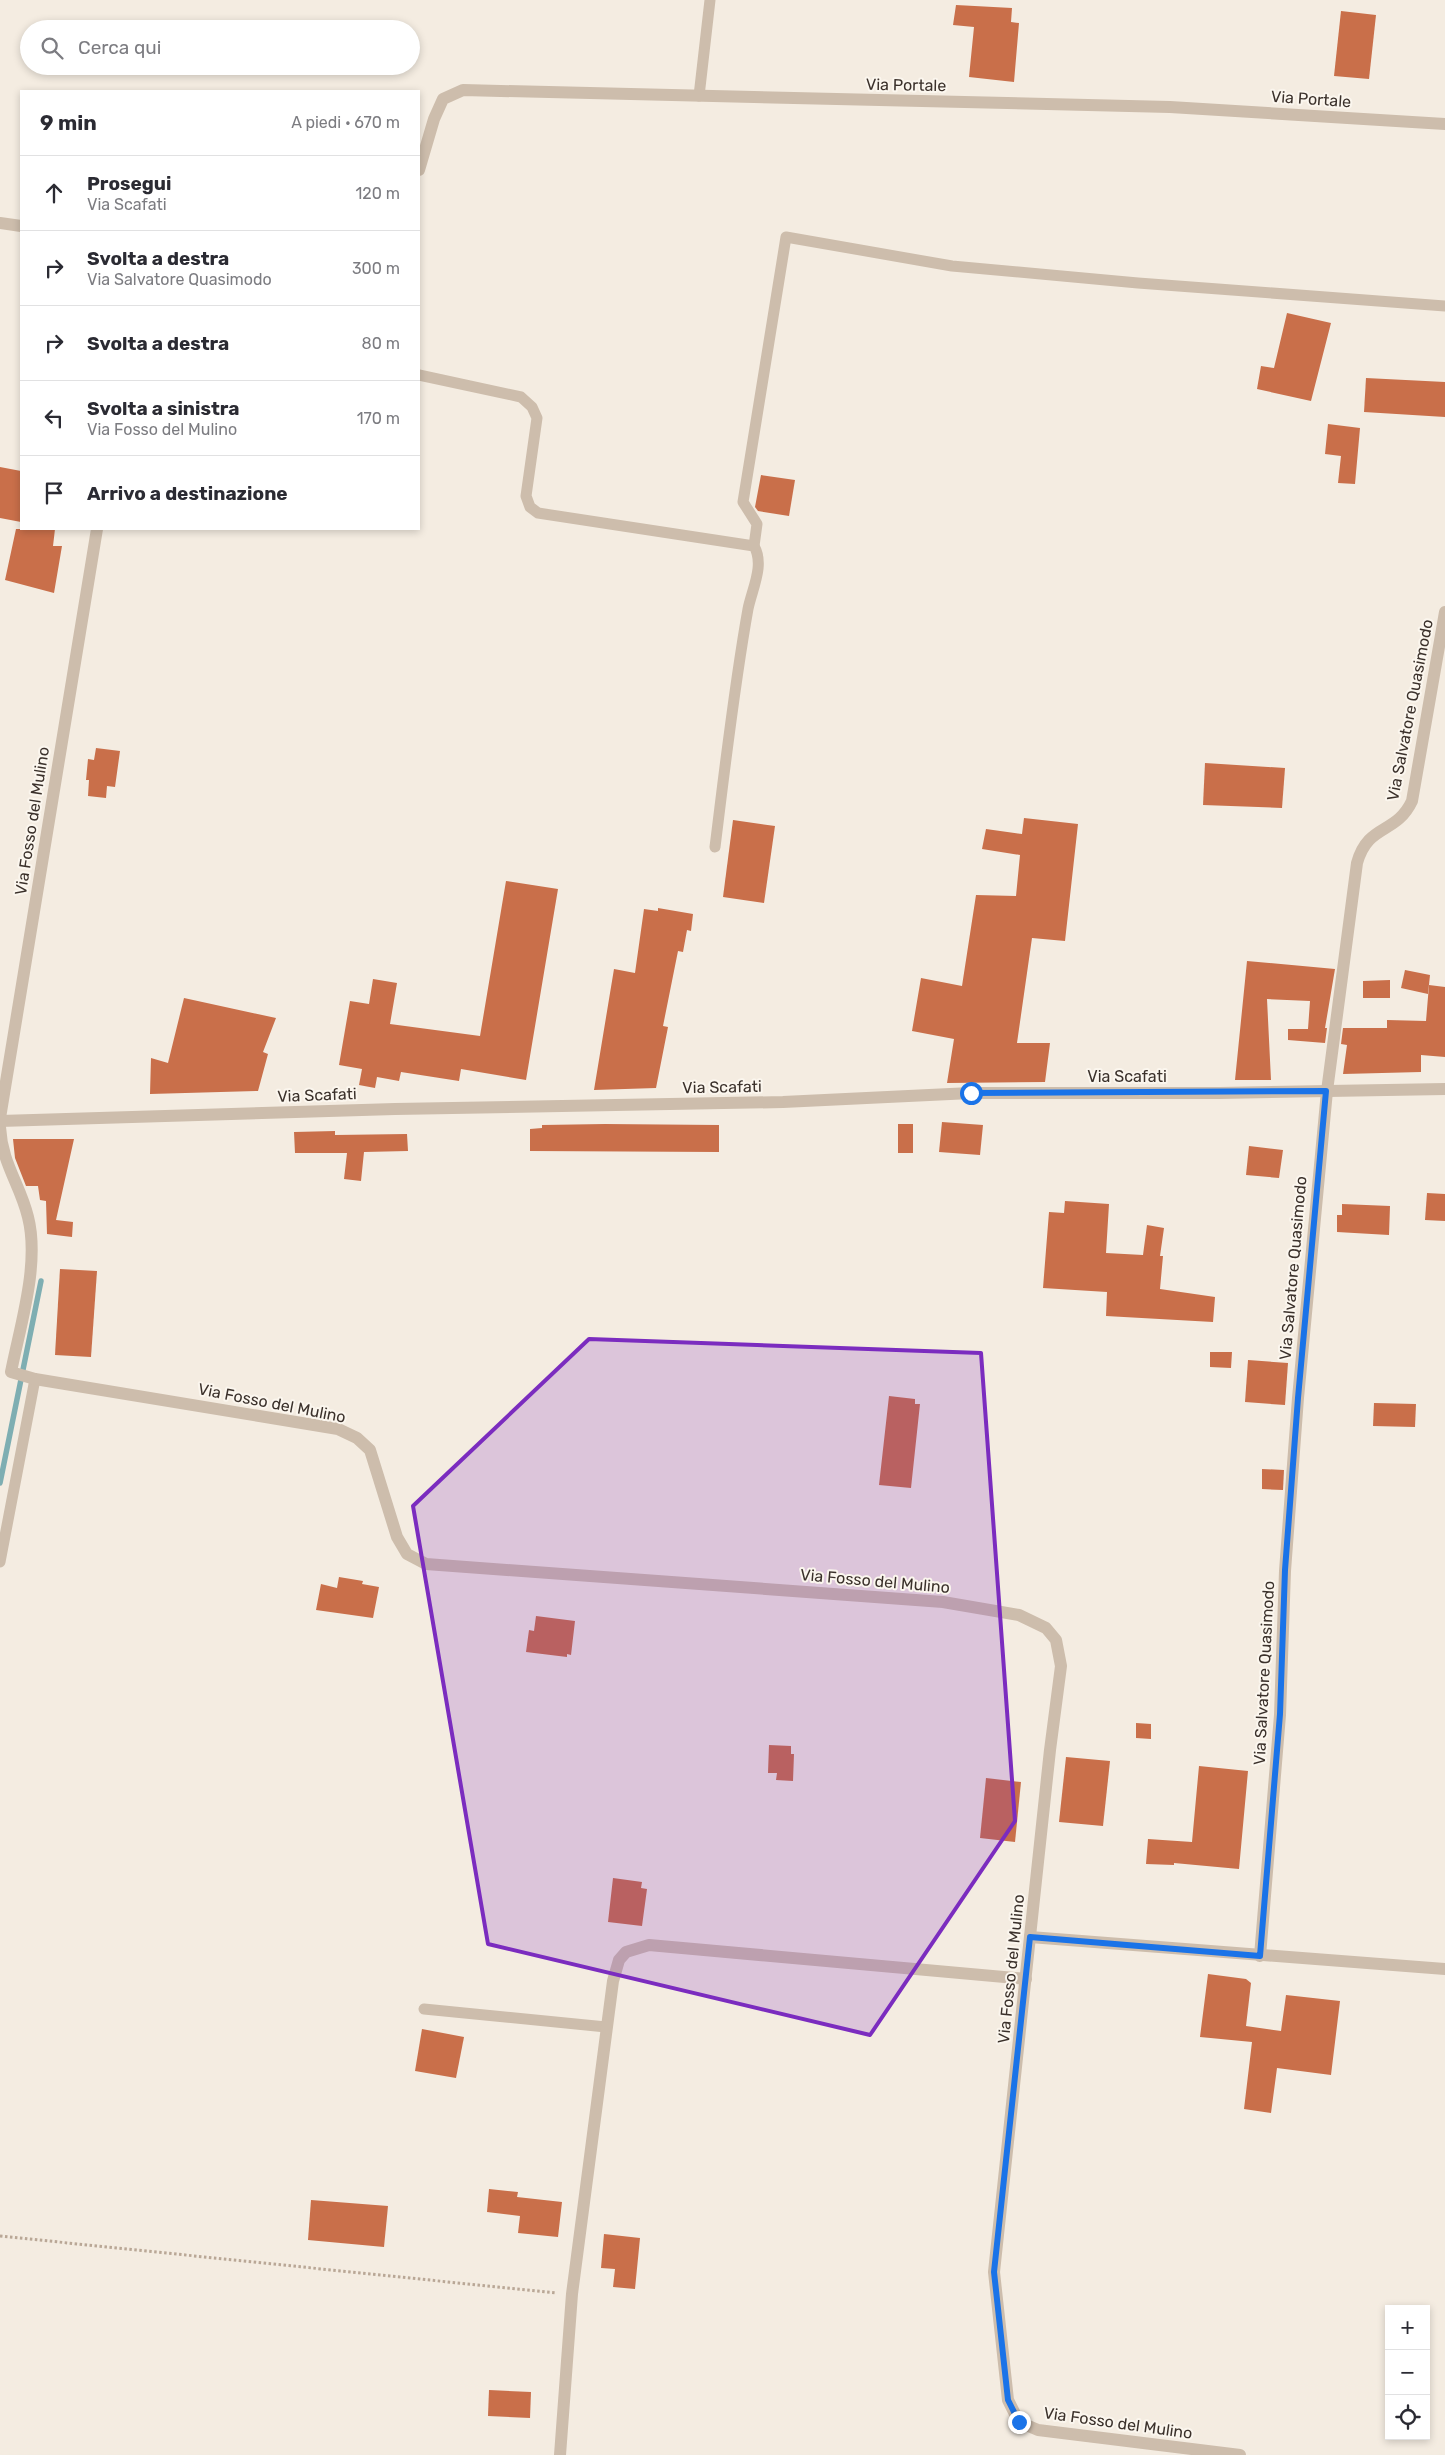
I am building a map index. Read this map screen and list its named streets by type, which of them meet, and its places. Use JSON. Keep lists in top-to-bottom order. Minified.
{"streets":{"street":["Via Portale","Via Salvatore Quasimodo","Via Fosso del Mulino","Via Scafati"]},"crossings":[["Via Salvatore Quasimodo","Via Scafati"],["Via Fosso del Mulino","Via Scafati"]],"page":{"search":"Cerca qui","heading":["9 min","A piedi · 670 m"],"list":[["Prosegui","Via Scafati","120 m"],["Svolta a destra","Via Salvatore Quasimodo","300 m"],["Svolta a destra","80 m"],["Svolta a sinistra","Via Fosso del Mulino","170 m"],"Arrivo a destinazione"],"map_buttons":["+","−"]}}
